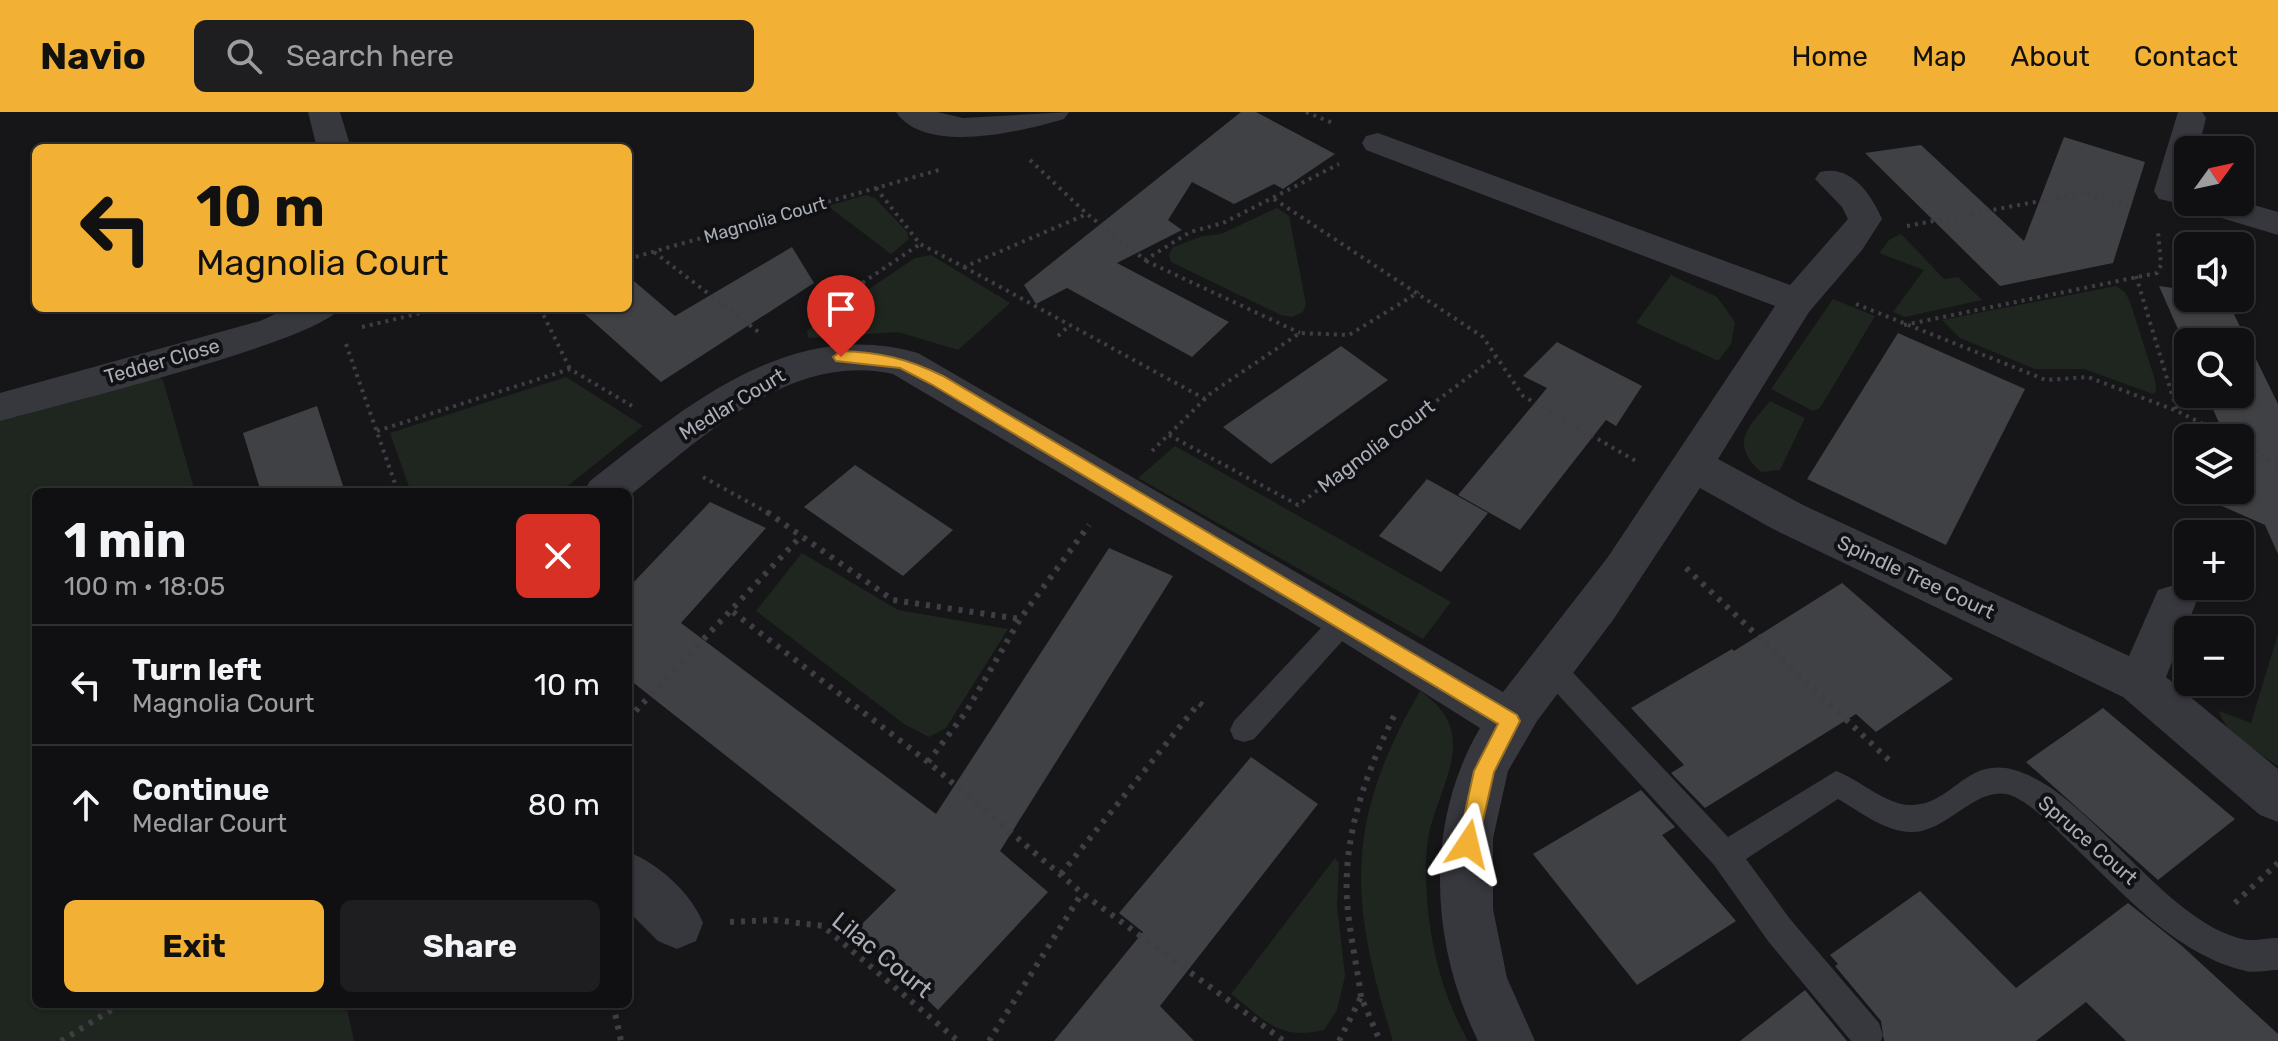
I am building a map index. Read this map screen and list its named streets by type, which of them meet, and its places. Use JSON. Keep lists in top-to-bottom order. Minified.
{"streets":{"street":["Tedder Close","Medlar Court","Spindle Tree Court"],"lane":["Spruce Court"],"path":["Magnolia Court","Lilac Court"]},"north":"top right","page":{"header":"Navio","search":"Search here","nav":["Home","Map","About","Contact"],"map_buttons":["+","−"],"turn":["10 m","Magnolia Court"],"heading":["1 min","100 m · 18:05"],"list":[{"name":"Turn left","note":"Magnolia Court","value":"10 m"},{"name":"Continue","note":"Medlar Court","value":"80 m"}],"buttons":["Exit","Share"]}}
